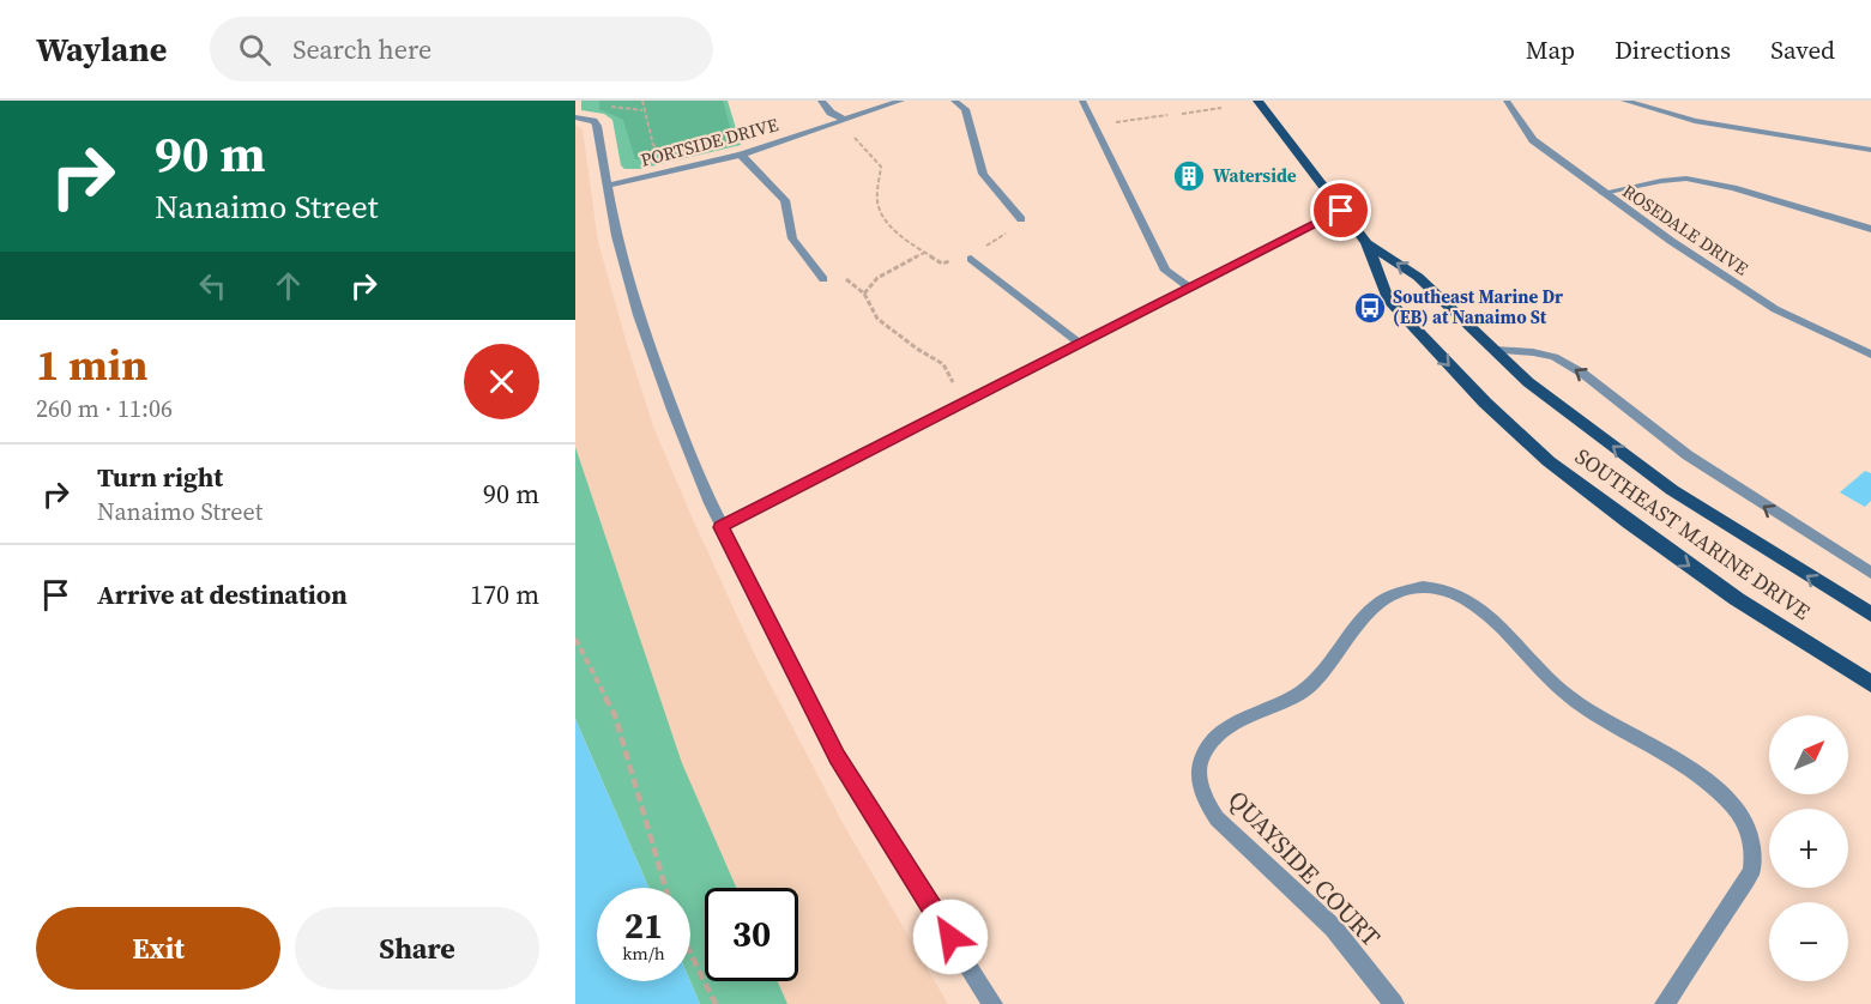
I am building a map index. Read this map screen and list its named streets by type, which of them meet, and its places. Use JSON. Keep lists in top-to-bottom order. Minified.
{"streets":{"main road":["SOUTHEAST MARINE DRIVE"],"street":["PORTSIDE DRIVE","ROSEDALE DRIVE","QUAYSIDE COURT"]},"places":{"building":["Waterside"],"bus stop":["Southeast Marine Dr (EB) at Nanaimo St"]},"north":"top right","page":{"header":"Waylane","search":"Search here","nav":["Map","Directions","Saved"],"turn":["90 m","Nanaimo Street"],"heading":["1 min","260 m · 11:06"],"list":[{"name":"Turn right","note":"Nanaimo Street","value":"90 m"},{"name":"Arrive at destination","value":"170 m"}],"map_buttons":["+","−"],"speed":"21 km/h","limit":"30","buttons":["Exit","Share"]}}
